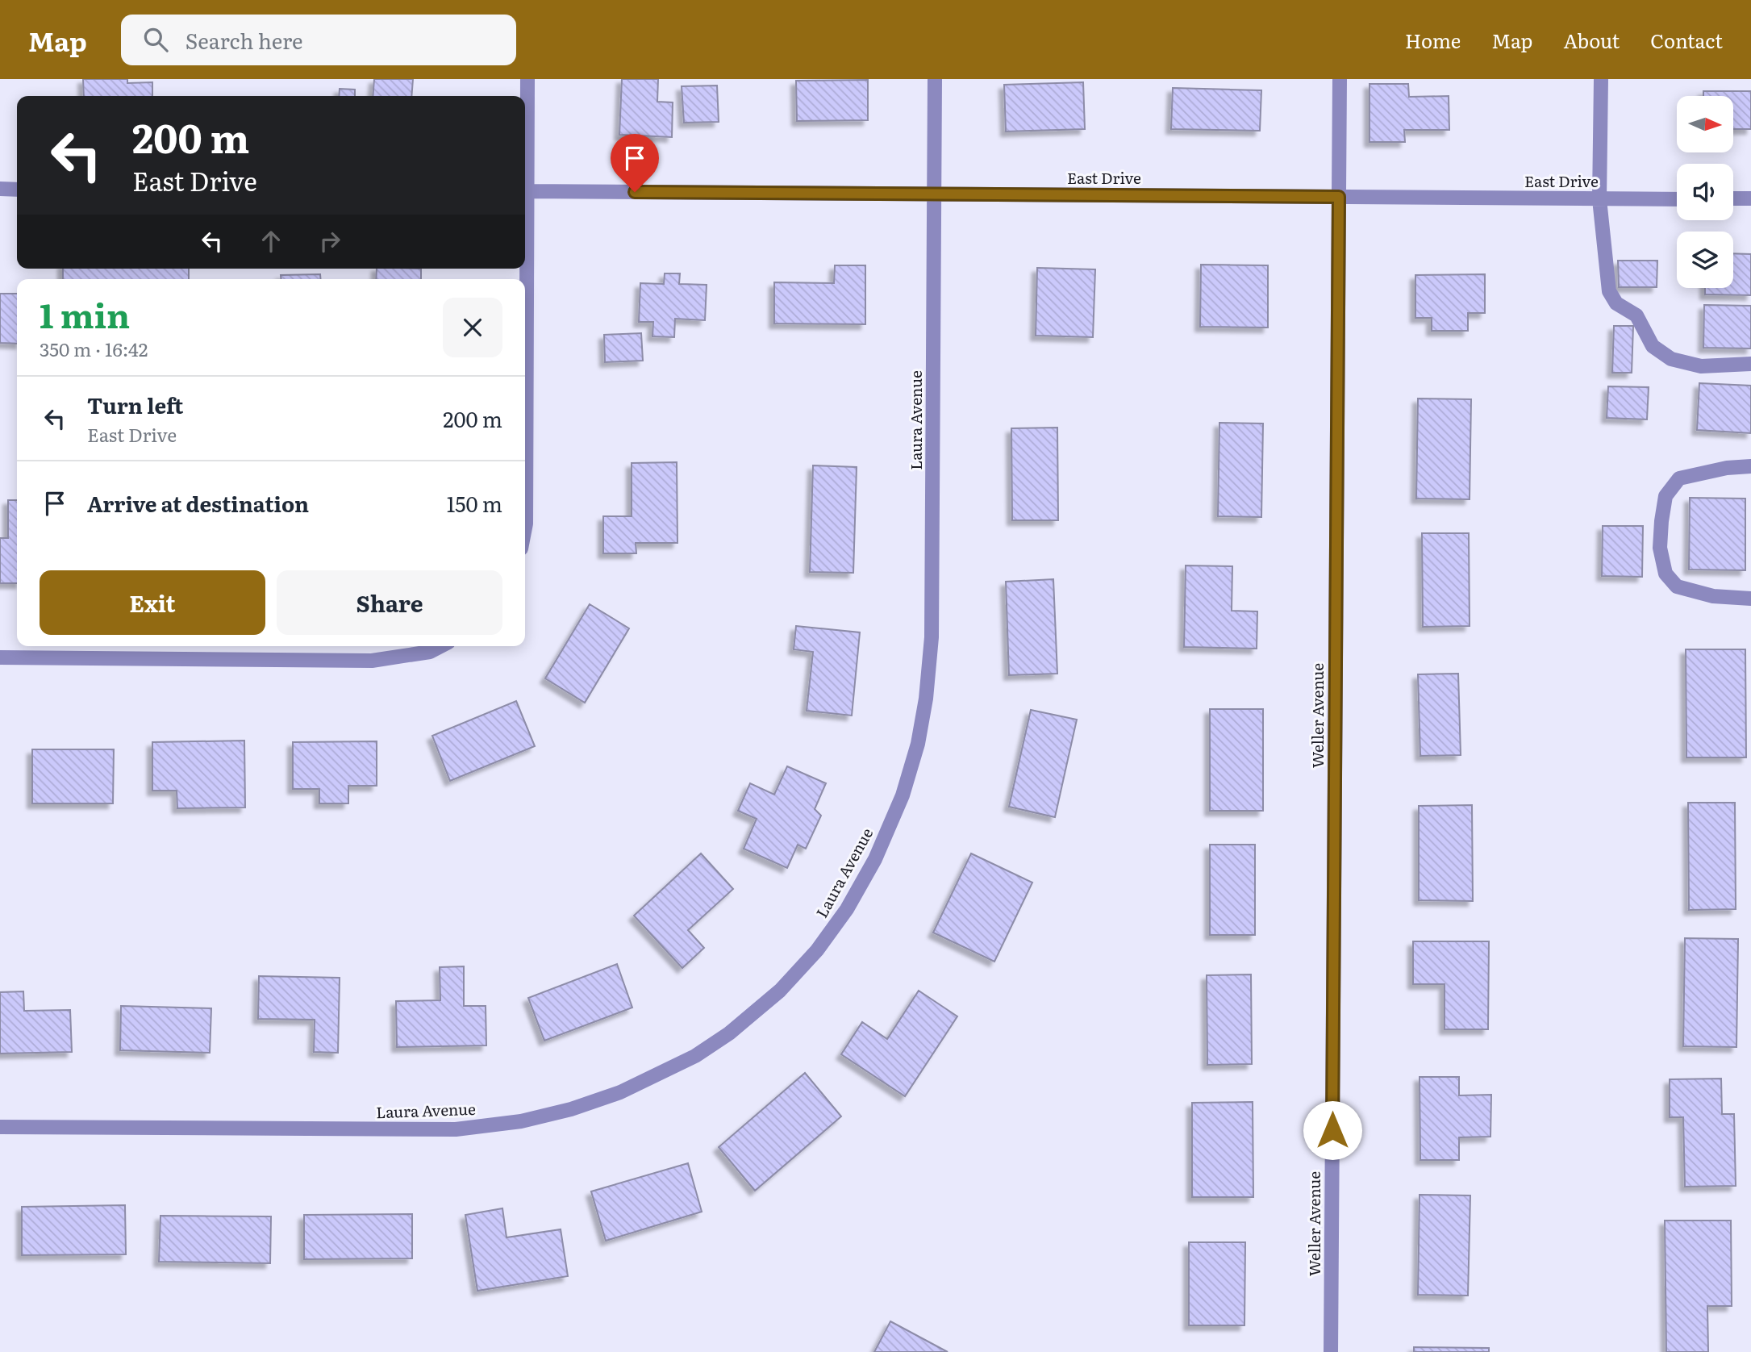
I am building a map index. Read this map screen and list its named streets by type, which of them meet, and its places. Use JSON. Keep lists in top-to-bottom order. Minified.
{"streets":{"street":["East Drive","Laura Avenue","Weller Avenue"]},"crossings":[["East Drive","Laura Avenue"],["East Drive","Weller Avenue"]],"north":"right","page":{"header":"Map","search":"Search here","nav":["Home","Map","About","Contact"],"turn":["200 m","East Drive"],"heading":["1 min","350 m · 16:42"],"list":[{"name":"Turn left","note":"East Drive","value":"200 m"},{"name":"Arrive at destination","value":"150 m"}],"buttons":["Exit","Share"]}}
